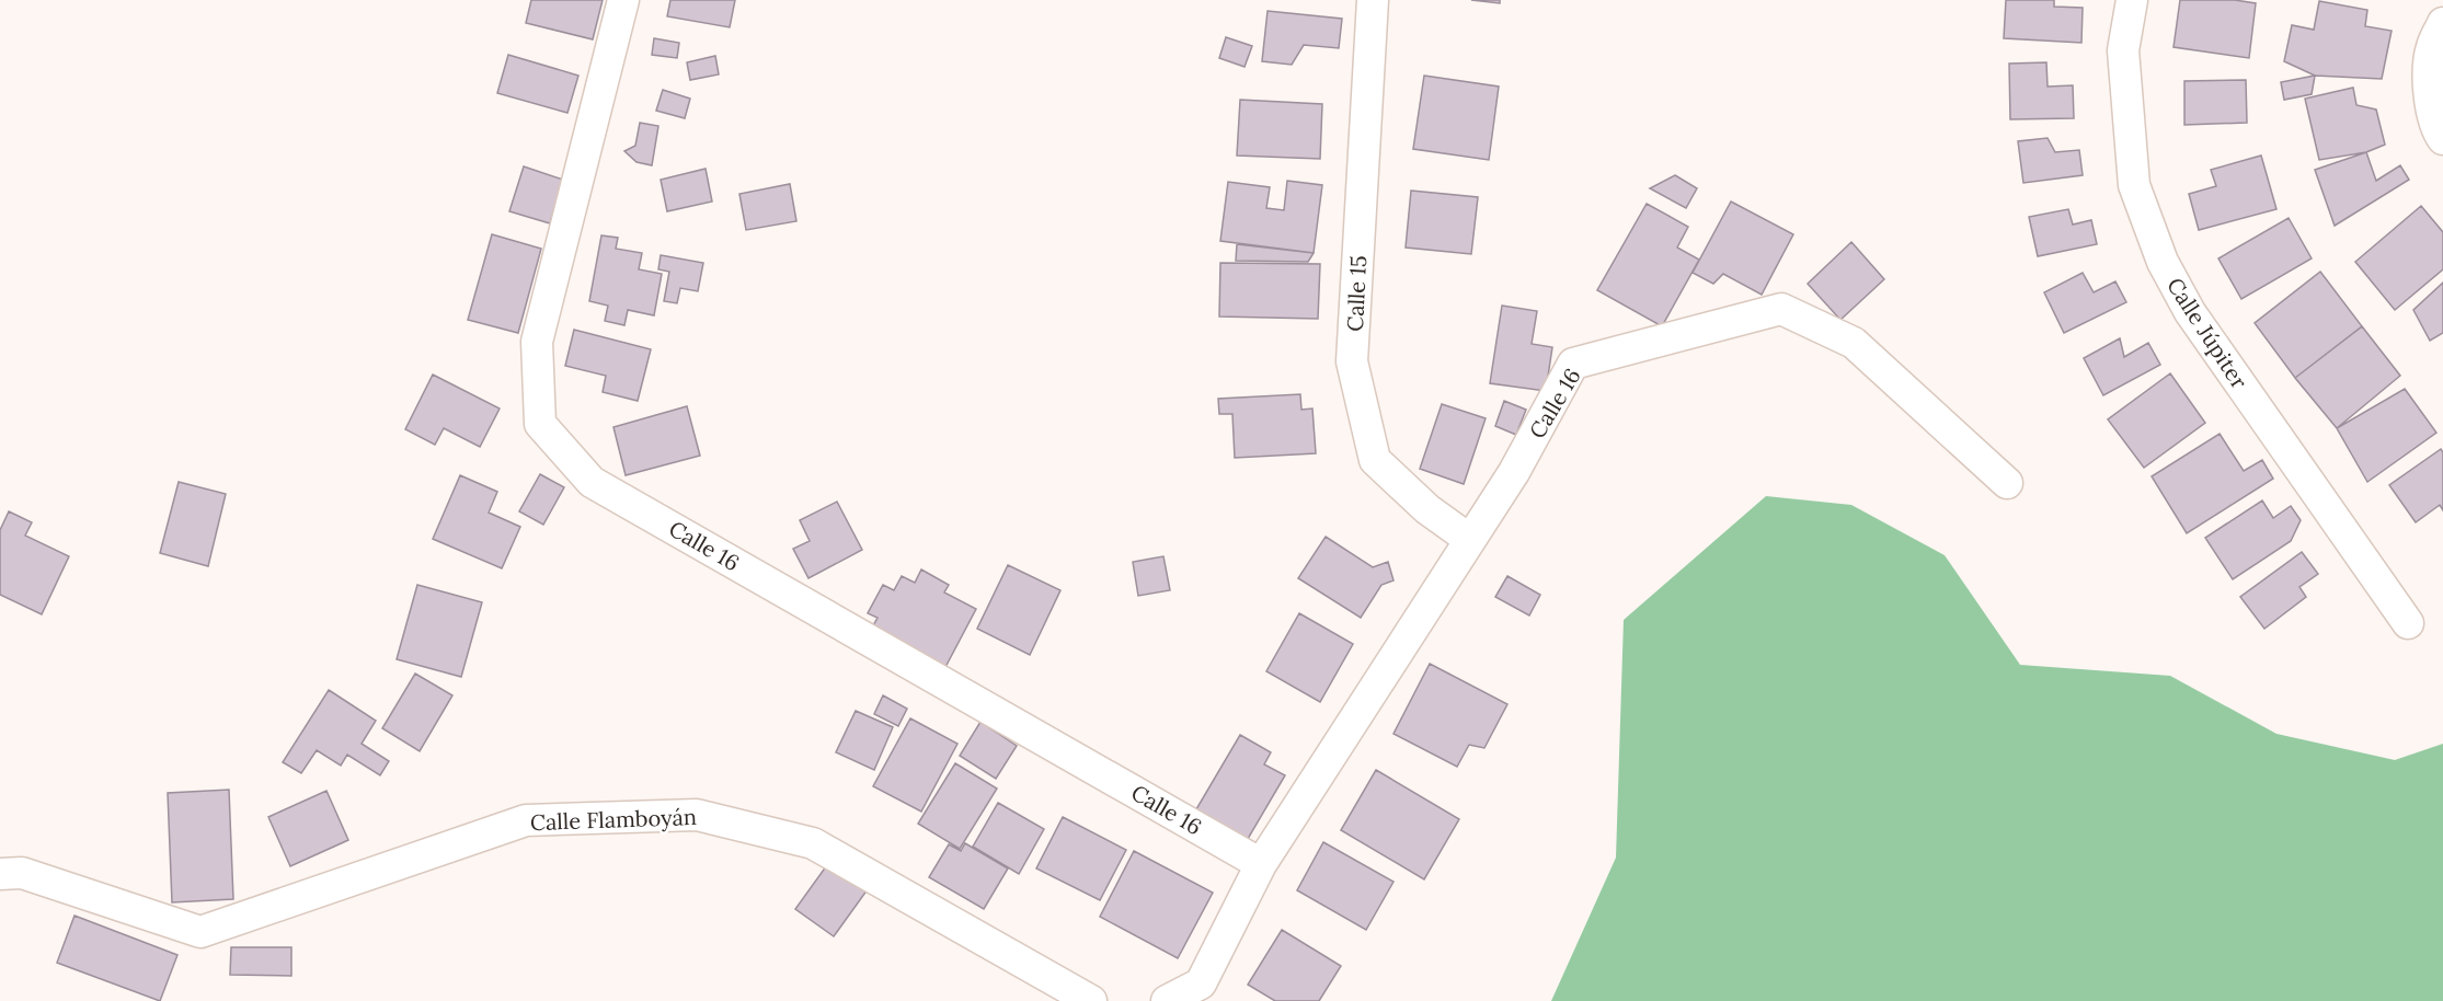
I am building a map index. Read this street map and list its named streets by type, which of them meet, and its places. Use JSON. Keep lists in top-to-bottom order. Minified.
{"streets":{"street":["Calle 15","Calle Júpiter","Calle 16","Calle Flamboyán"]},"crossings":[["Calle 15","Calle 16"]]}
